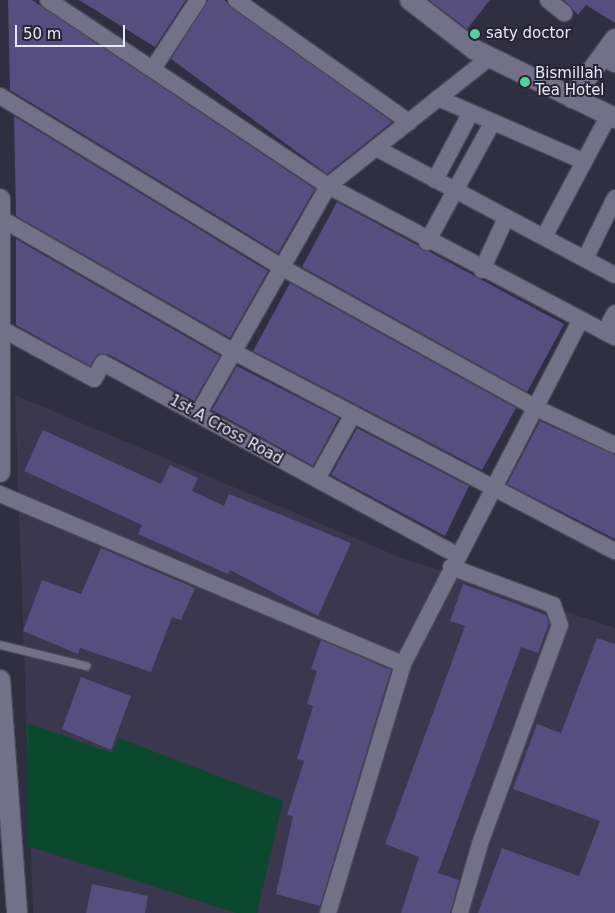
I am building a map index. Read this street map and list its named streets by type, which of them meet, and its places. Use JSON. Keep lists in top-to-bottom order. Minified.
{"streets":{"street":["1st A Cross Road"]},"places":["saty doctor","Bismillah Tea Hotel"],"scale_bar":"50 m"}
